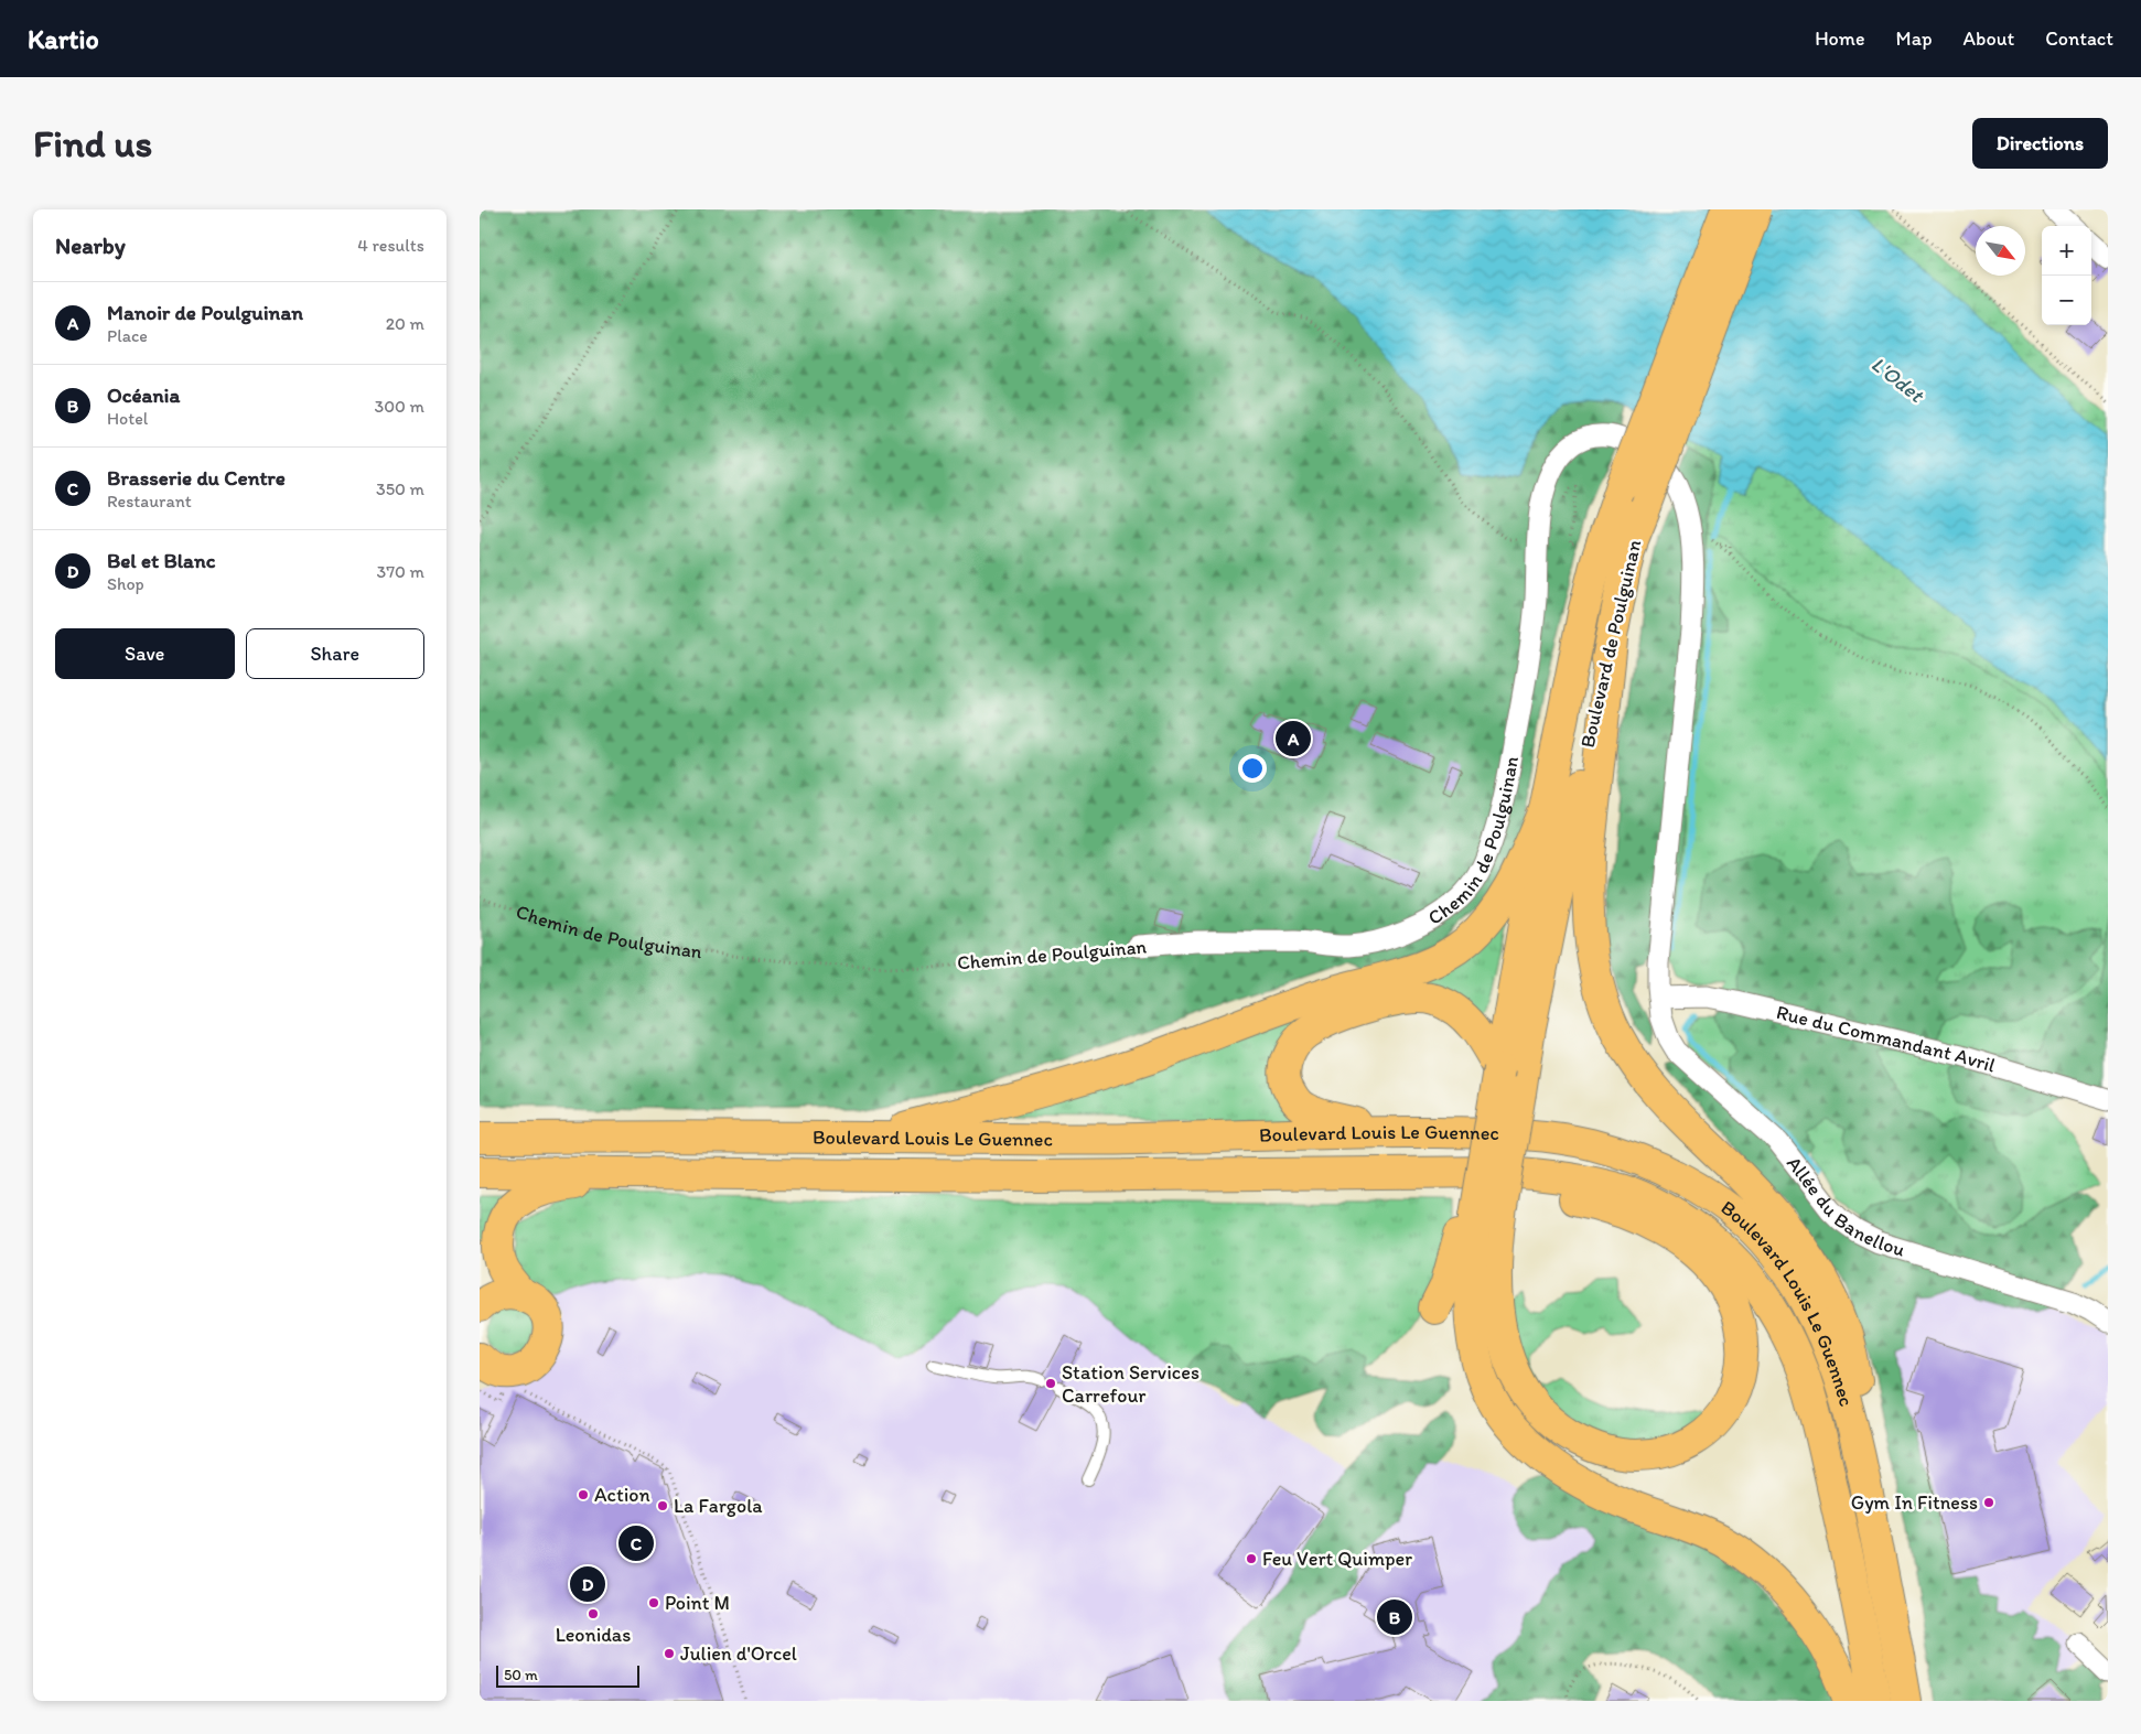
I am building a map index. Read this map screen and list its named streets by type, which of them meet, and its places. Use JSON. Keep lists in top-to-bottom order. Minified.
{"streets":{"main road":["Boulevard de Poulguinan","Boulevard Louis Le Guennec"],"street":["Chemin de Poulguinan","Rue du Commandant Avril","Allée du Banellou"]},"crossings":[["Chemin de Poulguinan","Rue du Commandant Avril"],["Chemin de Poulguinan","Allée du Banellou"],["Rue du Commandant Avril","Allée du Banellou"]],"water":["L'Odet"],"places":["Station Services Carrefour","Action","Gym In Fitness","La Fargola","Feu Vert Quimper","Point M","Leonidas","Julien d'Orcel"],"scale_bar":"50 m","north":"bottom right","page":{"header":"Kartio","nav":["Home","Map","About","Contact"],"buttons":["Directions",["Save","Share"]],"title":"Find us","heading":["Nearby","4 results"],"map_buttons":["+","−"],"list":[{"mark":"A","name":"Manoir de Poulguinan","note":"Place","value":"20 m"},{"mark":"B","name":"Océania","note":"Hotel","value":"300 m"},{"mark":"C","name":"Brasserie du Centre","note":"Restaurant","value":"350 m"},{"mark":"D","name":"Bel et Blanc","note":"Shop","value":"370 m"}],"pins":["A","C","D","B"],"scale":"50 m"}}
